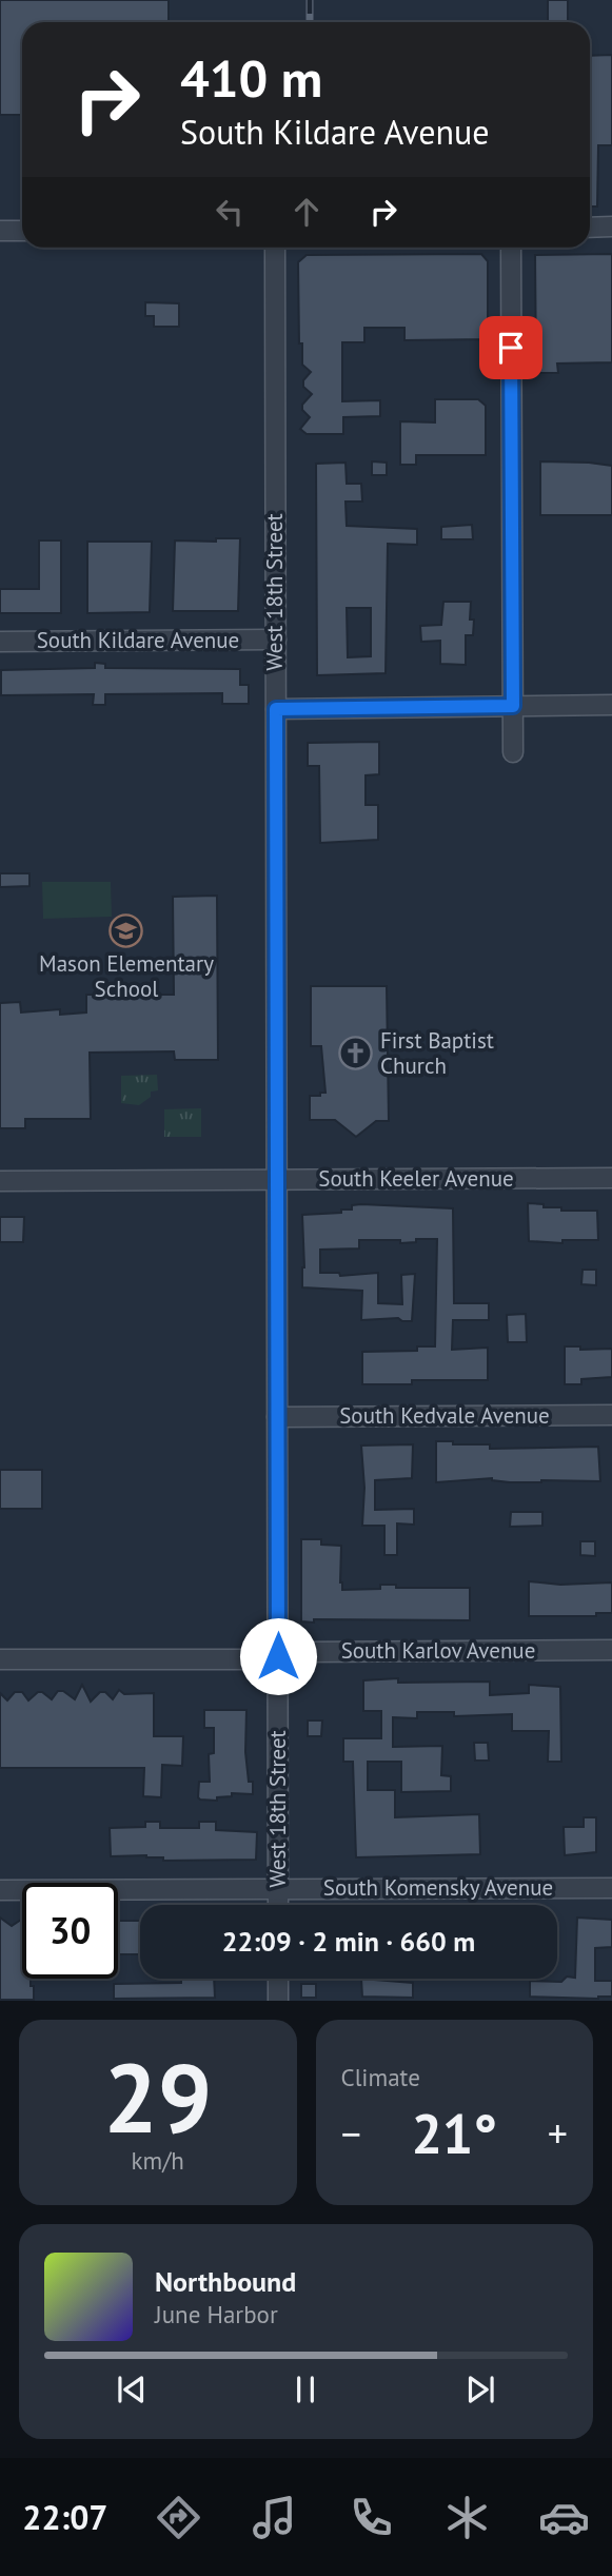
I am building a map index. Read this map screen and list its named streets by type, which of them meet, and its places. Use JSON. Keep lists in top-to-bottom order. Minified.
{"streets":{"street":["West 18th Street","South Kildare Avenue","South Keeler Avenue","South Kedvale Avenue","South Karlov Avenue","South Komensky Avenue"]},"crossings":[["West 18th Street","South Kildare Avenue"],["West 18th Street","South Keeler Avenue"],["West 18th Street","South Kedvale Avenue"],["West 18th Street","South Karlov Avenue"],["West 18th Street","South Komensky Avenue"]],"places":{"school or university":["Mason Elementary School"],"church":["First Baptist Church"]},"page":{"turn":["410 m","South Kildare Avenue"],"limit":"30","trip":"22:09 · 2 min · 660 m","tile":[["29","km/h"],"Climate"],"heat":["−","21°","+"],"song":["Northbound","June Harbor"],"tabs":"22:07"}}
